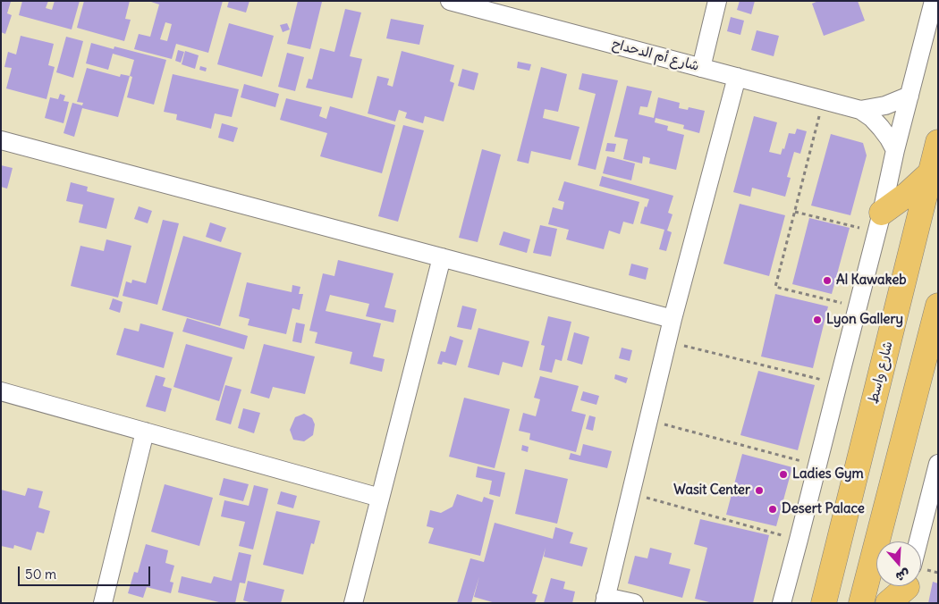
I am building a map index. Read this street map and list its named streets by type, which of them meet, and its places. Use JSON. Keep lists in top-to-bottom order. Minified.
{"streets":{"main road":["شارع واسط"],"street":["شارع أم الدحداح"]},"places":["Al Kawakeb","Lyon Gallery","Ladies Gym","Wasit Center","Desert Palace"],"scale_bar":"50 m","north":"bottom"}
